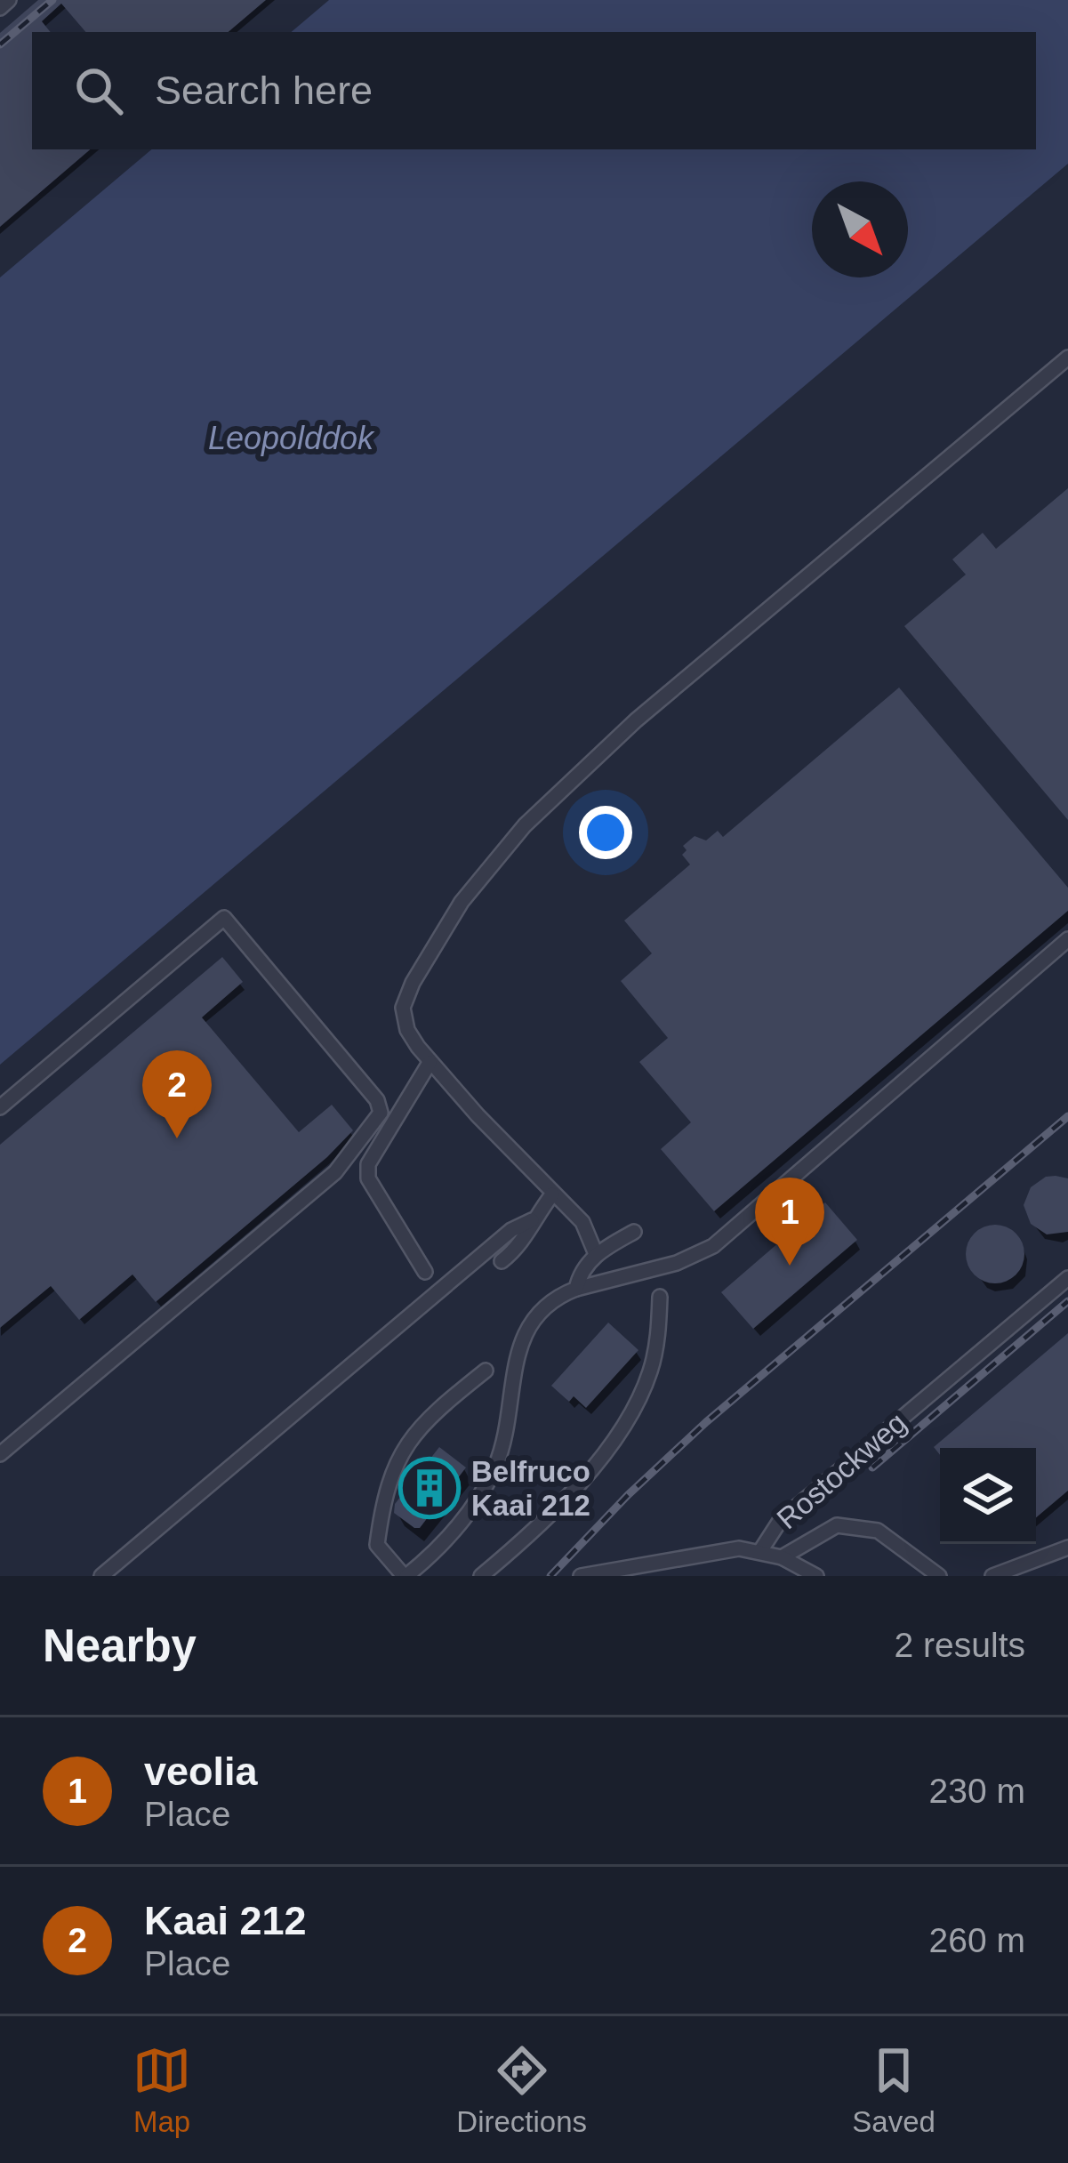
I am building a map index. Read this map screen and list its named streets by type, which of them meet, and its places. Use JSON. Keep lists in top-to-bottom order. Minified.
{"streets":{"street":["Rostockweg"]},"water":["Leopolddok"],"places":{"building":["Belfruco Kaai 212"]},"north":"bottom right","page":{"search":"Search here","pins":["2","1"],"heading":["Nearby","2 results"],"list":[{"mark":"1","name":"veolia","note":"Place","value":"230 m"},{"mark":"2","name":"Kaai 212","note":"Place","value":"260 m"}],"nav":["Map","Directions","Saved"]}}
